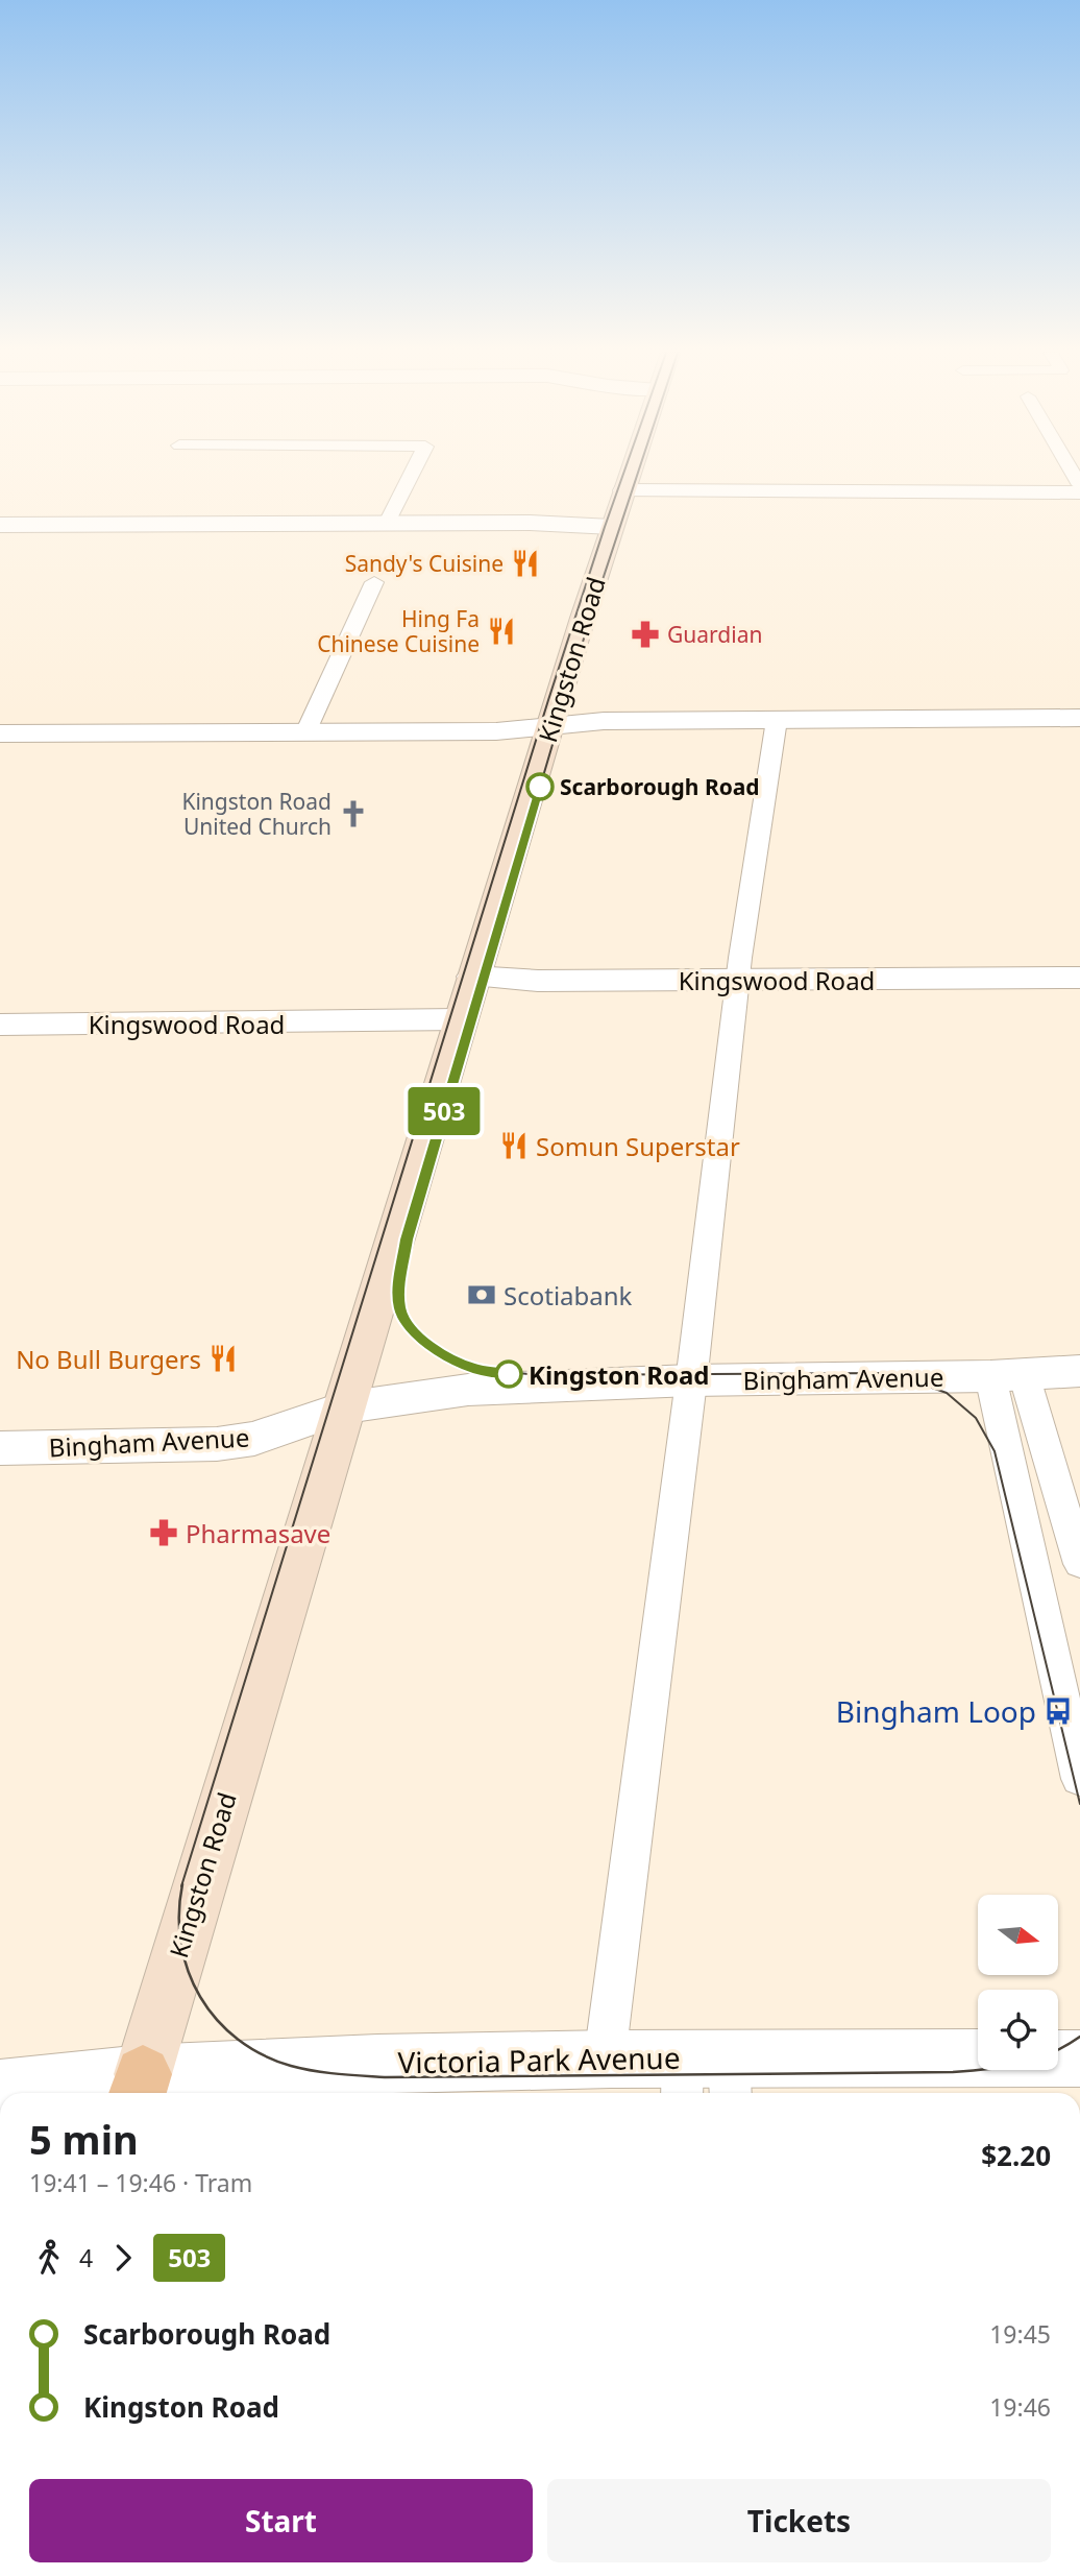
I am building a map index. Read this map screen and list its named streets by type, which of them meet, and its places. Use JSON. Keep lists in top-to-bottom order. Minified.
{"streets":{"main road":["Kingston Road"],"street":["Kingswood Road","Bingham Avenue","Victoria Park Avenue"]},"crossings":[["Kingston Road","Kingswood Road"],["Kingston Road","Bingham Avenue"],["Kingston Road","Victoria Park Avenue"]],"places":{"restaurant":["Sandy's Cuisine","Hing Fa Chinese Cuisine","Somun Superstar","No Bull Burgers"],"pharmacy":["Guardian","Pharmasave"],"other":["Scarborough Road","Kingston Road"],"church":["Kingston Road United Church"],"bank":["Scotiabank"],"bus stop":["Bingham Loop"]},"lines":["tram line 503"],"north":"right","page":{"on_map":"503","heading":["5 min","19:41 – 19:46 · Tram","$2.20"],"legs":["4","503"],"list":[{"name":"Scarborough Road","value":"19:45"},{"name":"Kingston Road","value":"19:46"}],"buttons":["Start","Tickets"]}}
